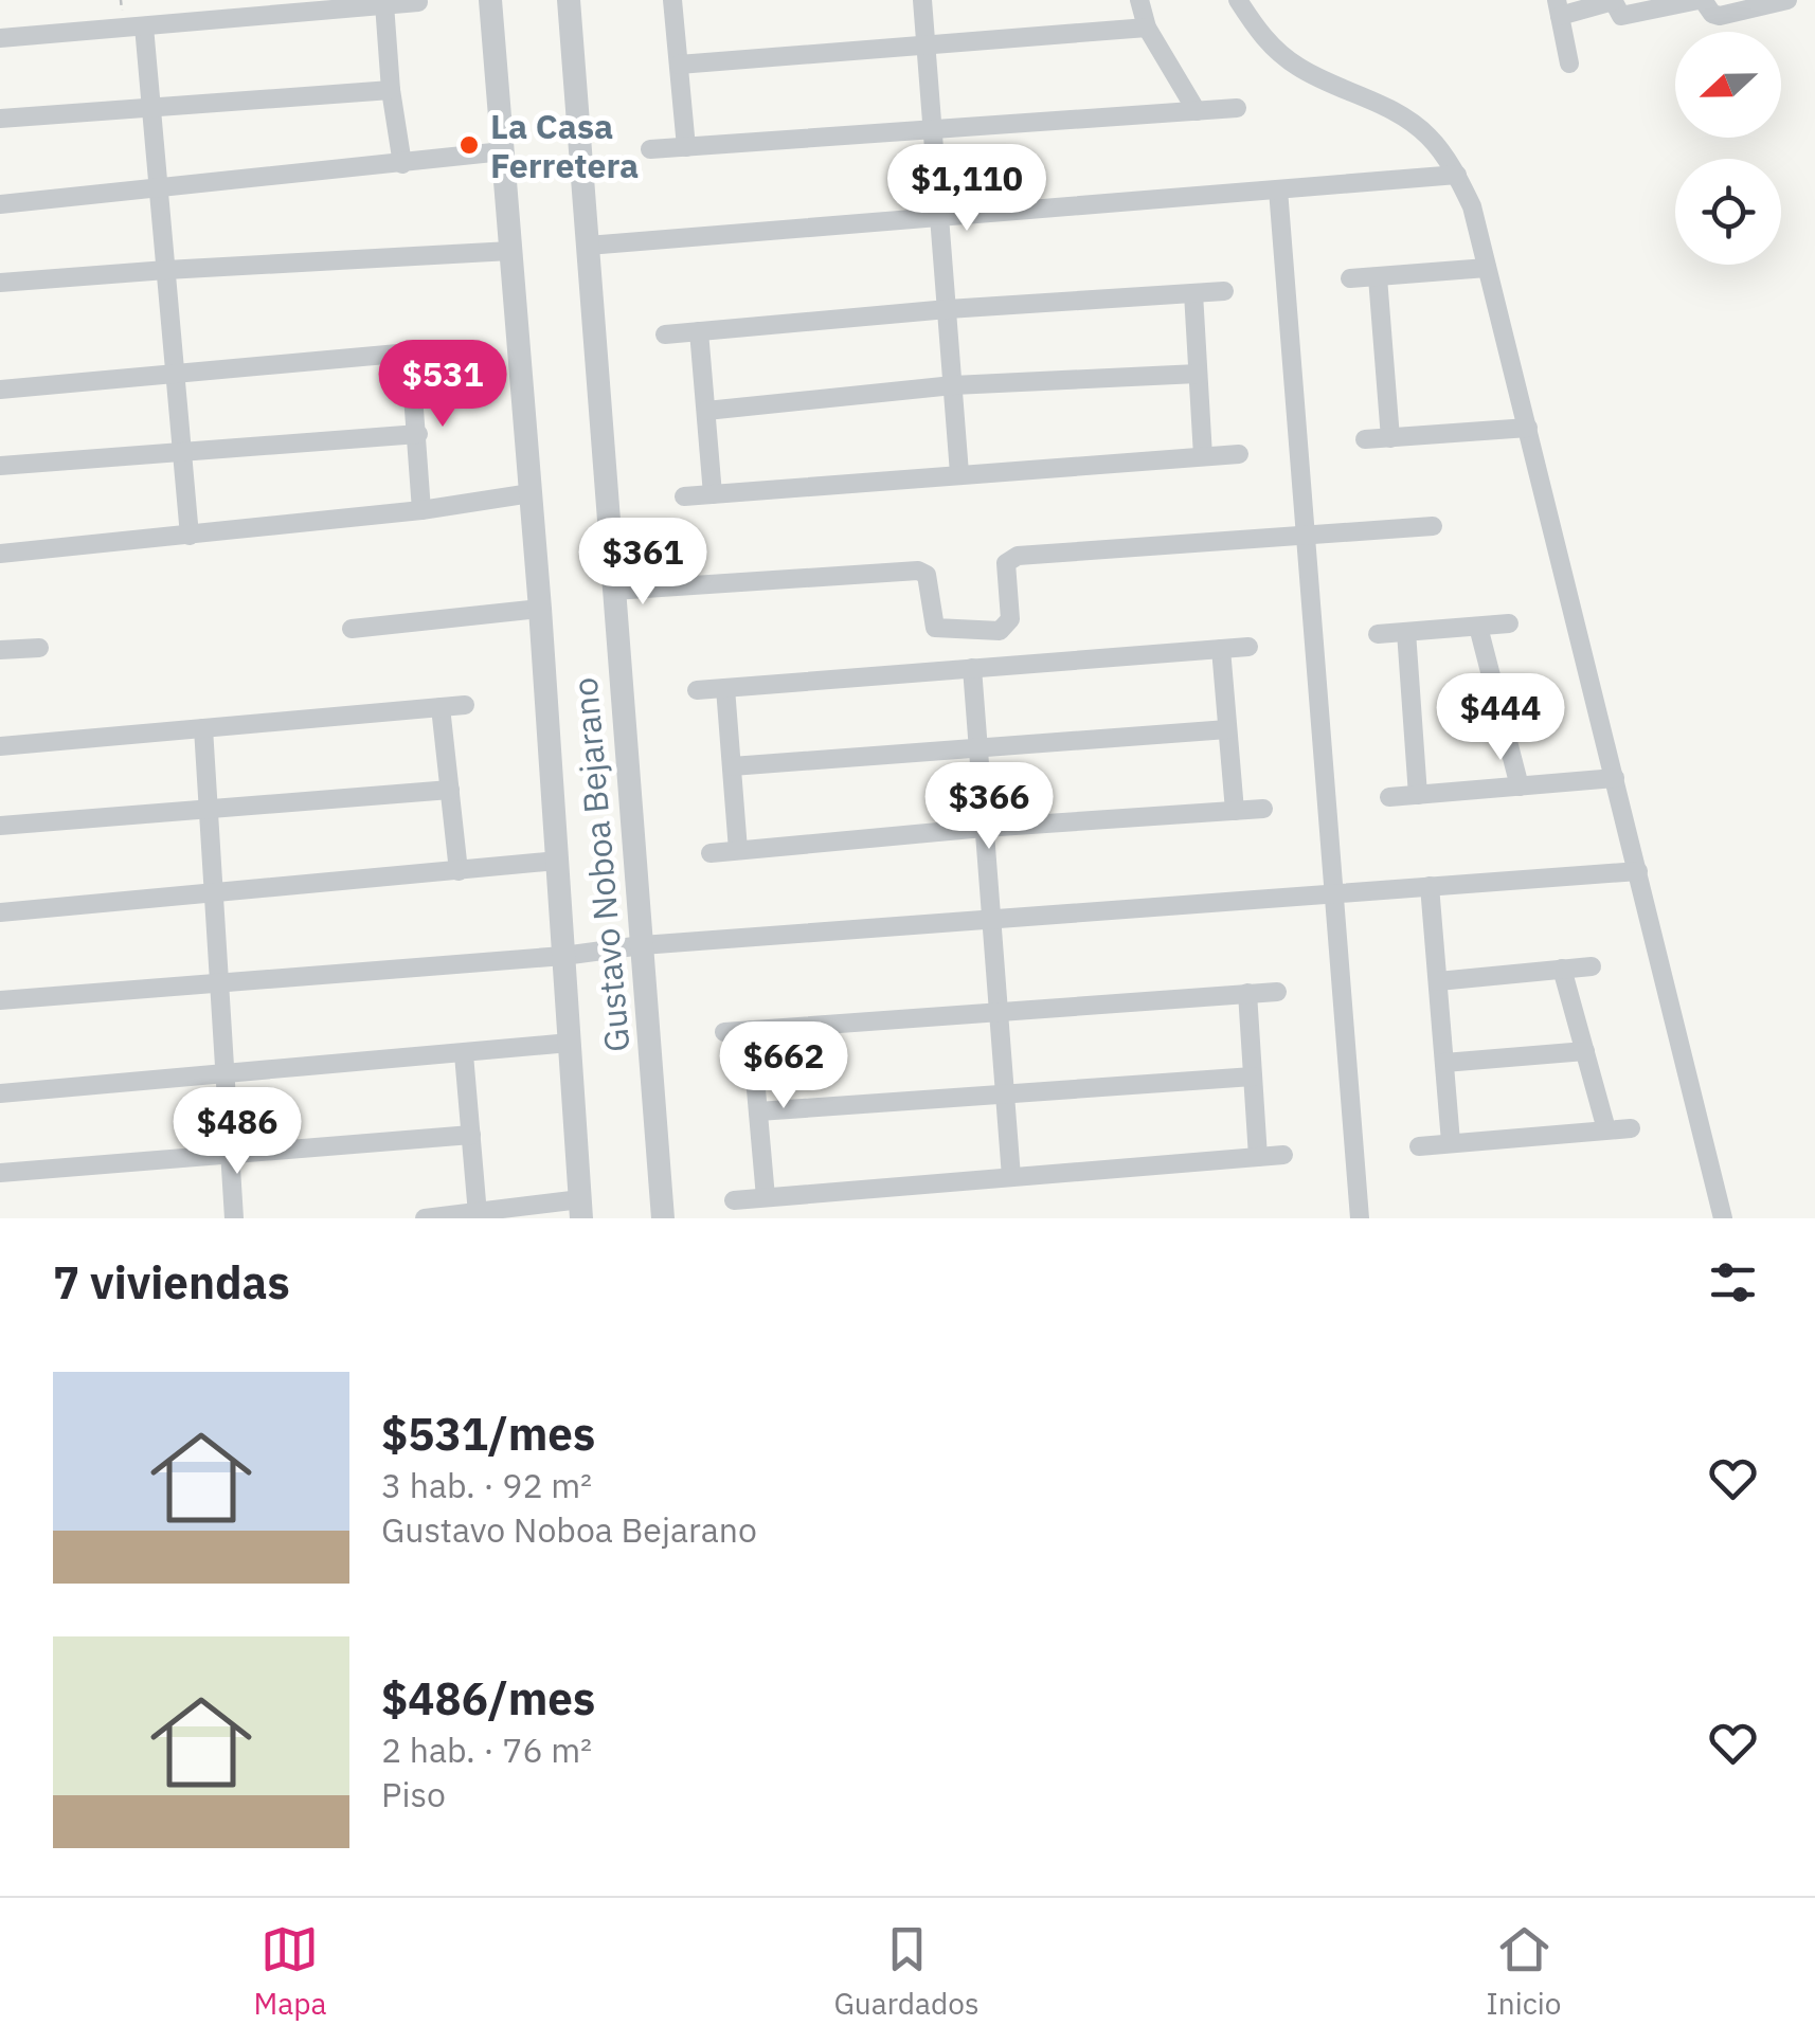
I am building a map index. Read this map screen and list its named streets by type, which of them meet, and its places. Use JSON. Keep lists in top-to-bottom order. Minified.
{"streets":{"street":["Gustavo Noboa Bejarano"]},"places":["La Casa Ferretera"],"north":"left","page":{"price":["$1,110","$531","$361","$444","$366","$662","$486"],"heading":"7 viviendas","list":[{"name":"$531/mes","note":"3 hab. · 92 m² · Gustavo Noboa Bejarano"},{"name":"$486/mes","note":"2 hab. · 76 m² · Piso"}],"tabs":["Mapa","Guardados","Inicio"]}}
